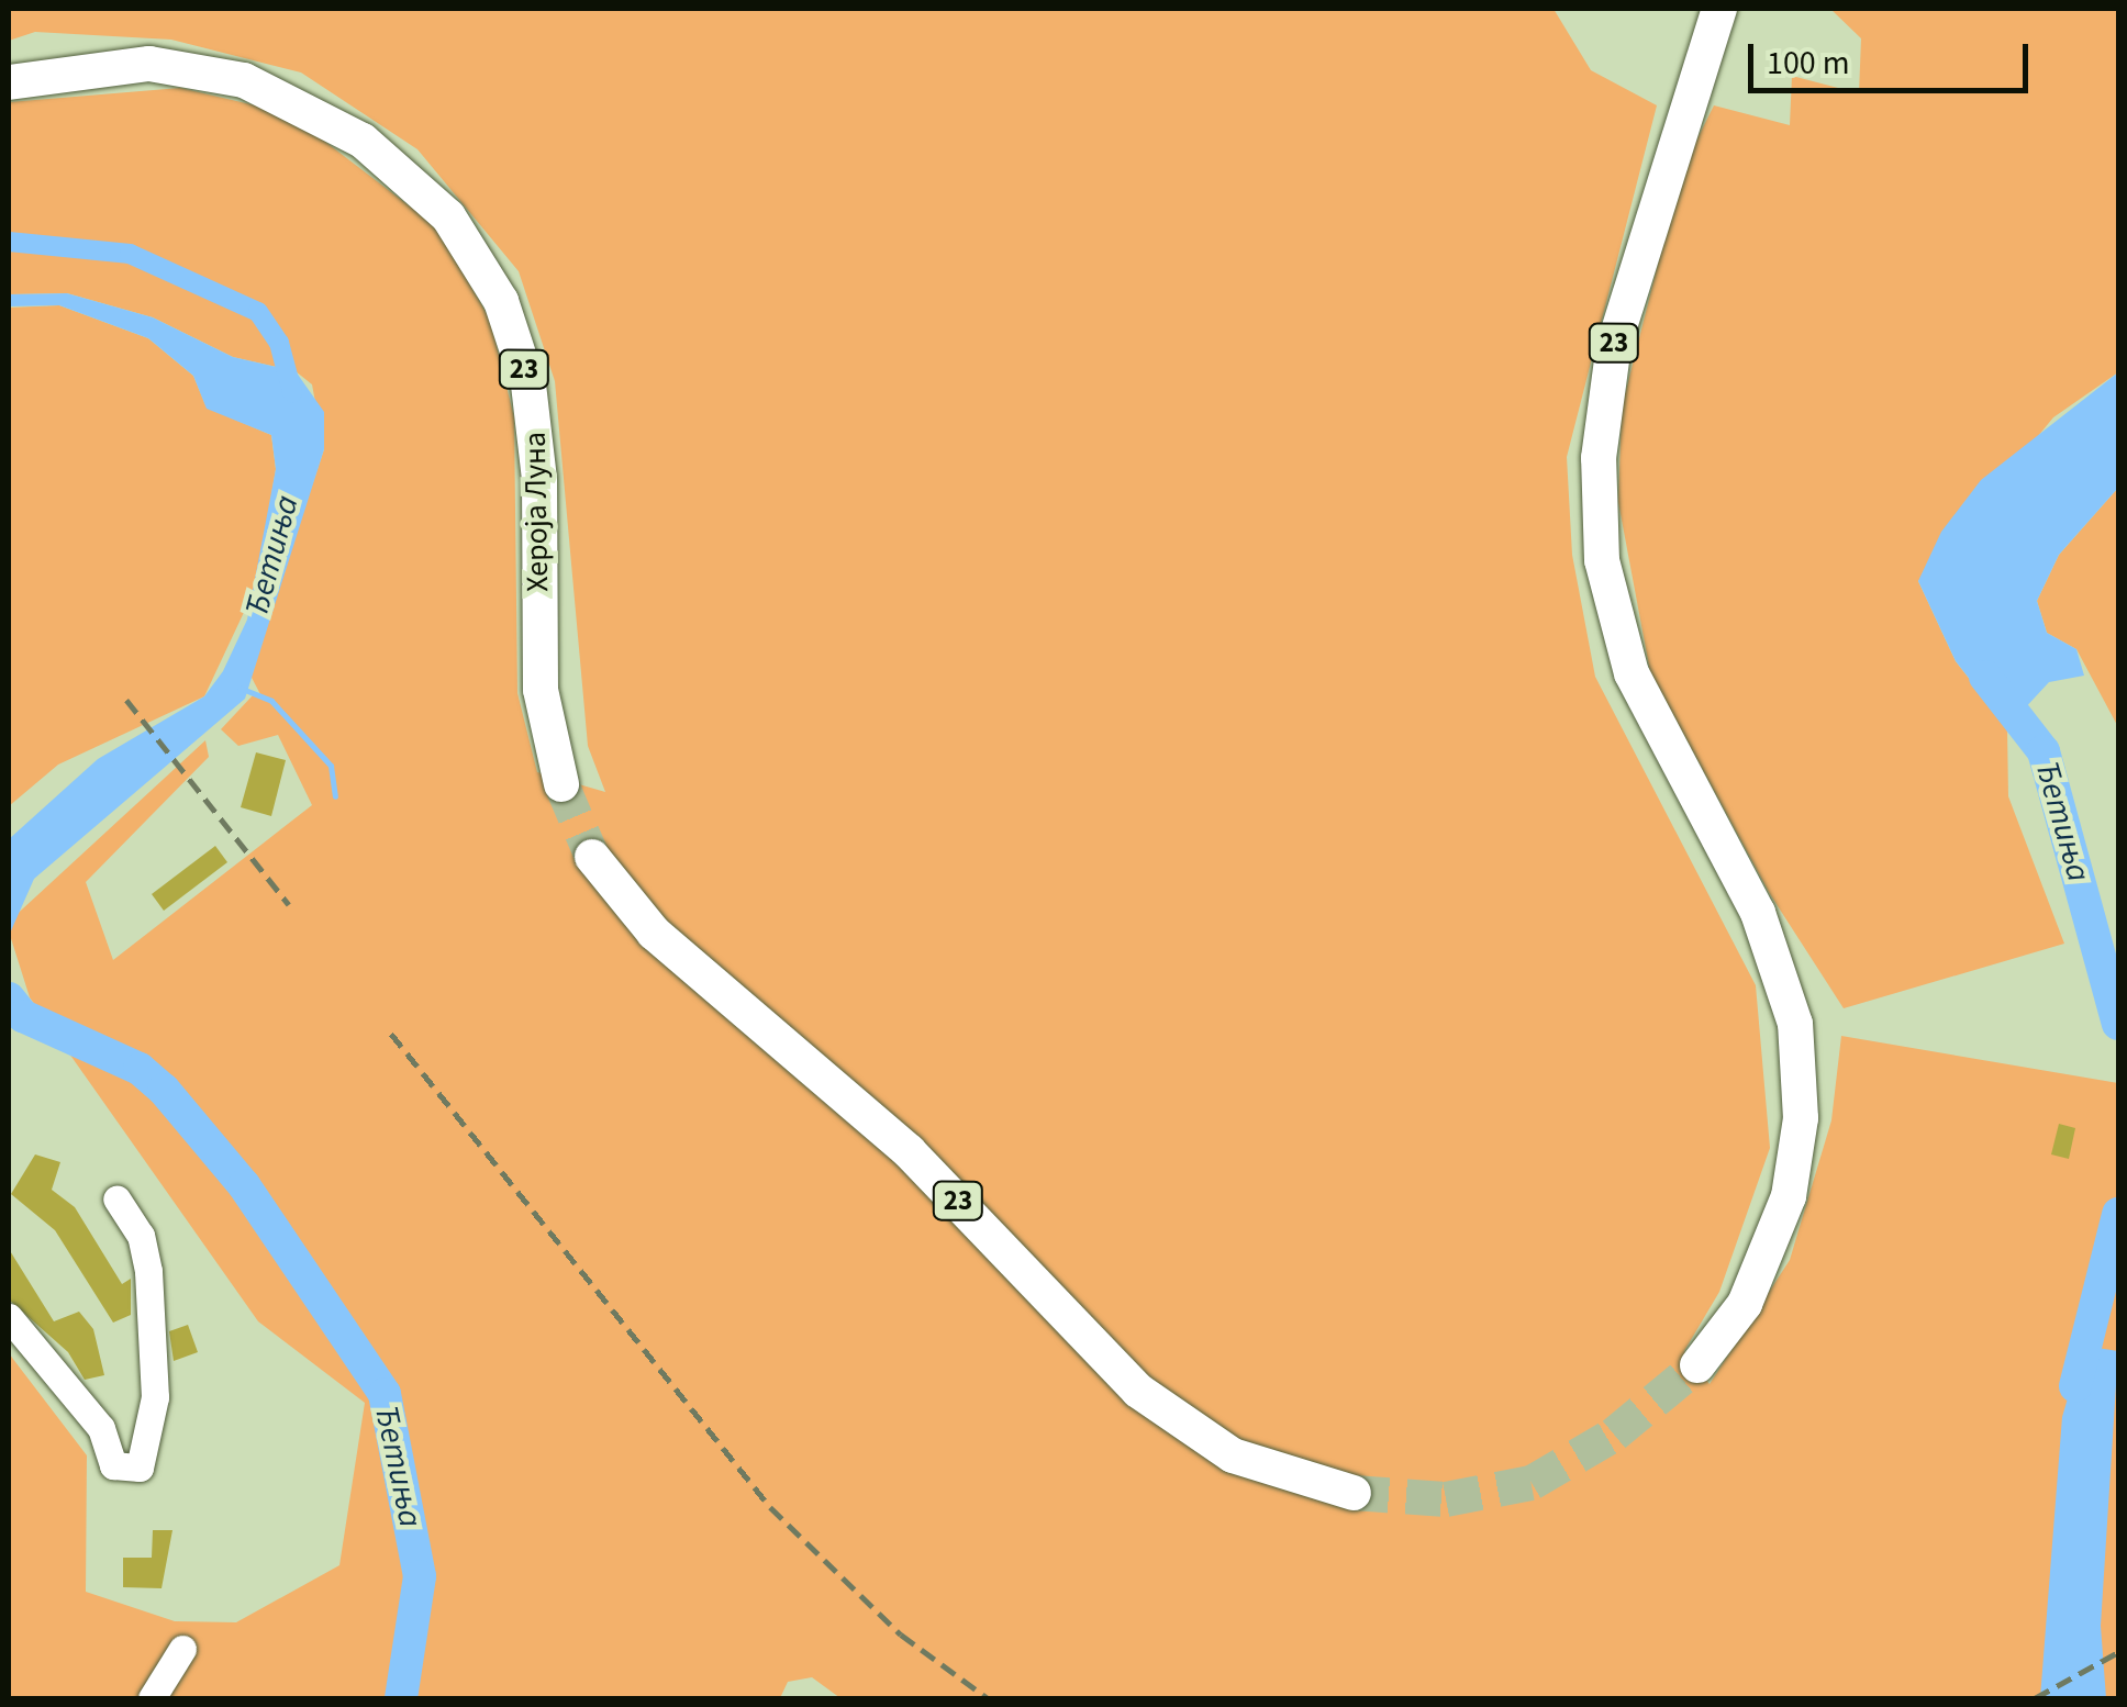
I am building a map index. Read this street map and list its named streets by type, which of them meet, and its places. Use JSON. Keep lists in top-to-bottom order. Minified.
{"streets":{"main road":["23","Хероја Луна"]},"water":["Ђетиња"],"scale_bar":"100 m"}
